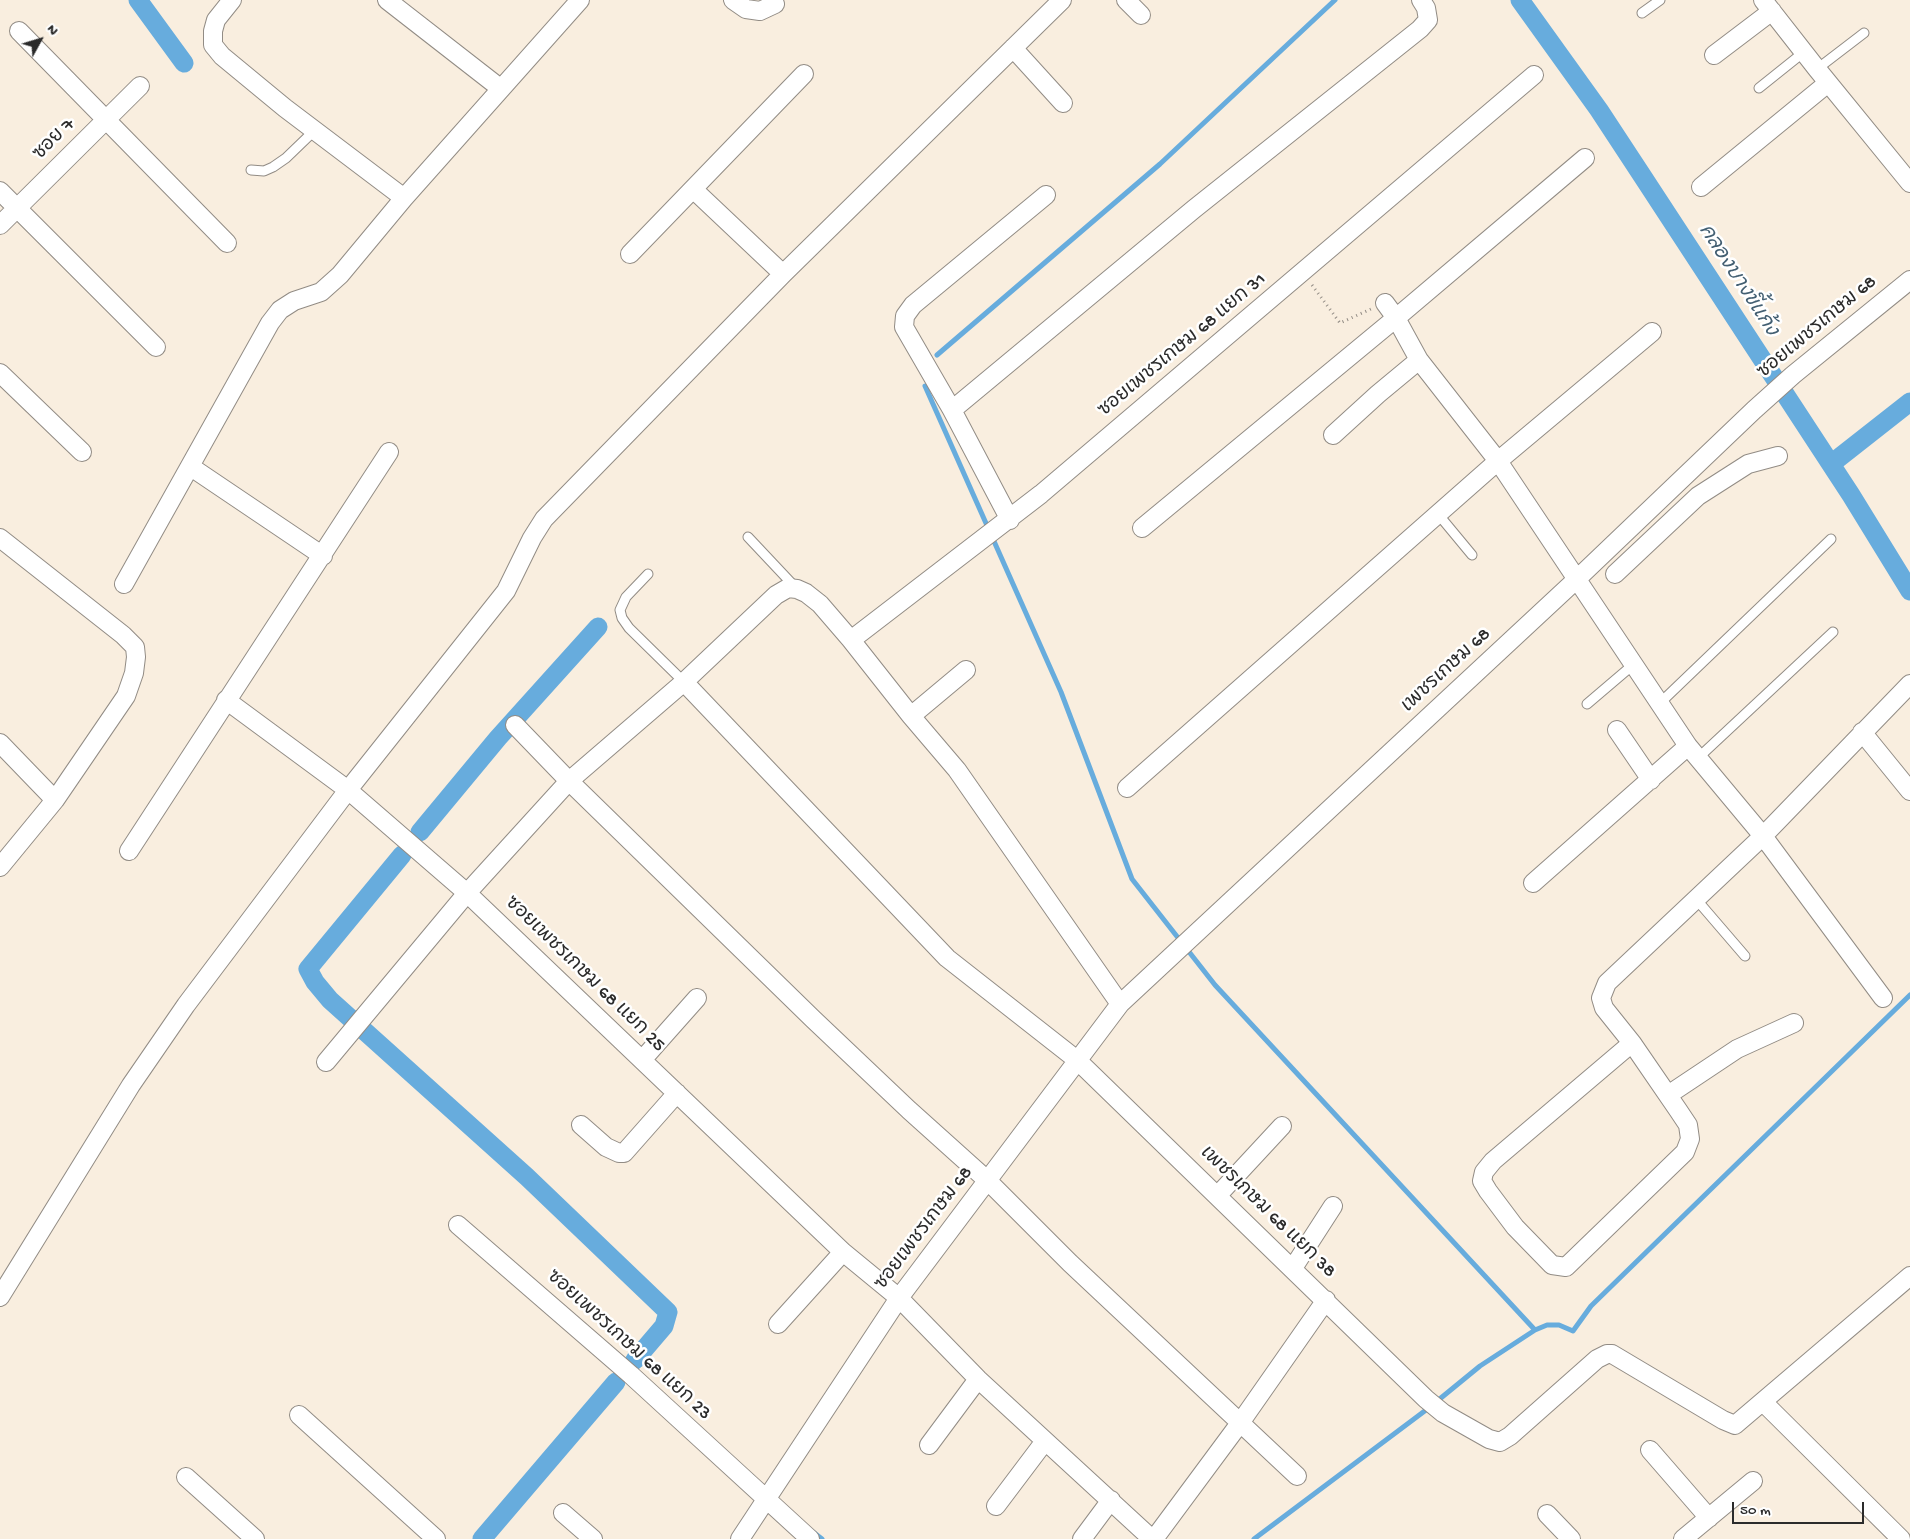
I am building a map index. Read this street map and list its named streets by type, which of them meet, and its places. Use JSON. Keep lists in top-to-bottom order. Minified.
{"streets":{"street":["ซอย 7","ซอยเพชรเกษม 68","ซอยเพชรเกษม 68 แยก 31","เพชรเกษม 68","ซอยเพชรเกษม 68 แยก 25","เพชรเกษม 68 แยก 38","ซอยเพชรเกษม 68 แยก 23"]},"crossings":[["ซอยเพชรเกษม 68","เพชรเกษม 68"],["ซอยเพชรเกษม 68","ซอยเพชรเกษม 68 แยก 25"],["ซอยเพชรเกษม 68","เพชรเกษม 68 แยก 38"],["ซอยเพชรเกษม 68","ซอยเพชรเกษม 68 แยก 23"]],"water":["คลองบางขี้แก้ง"],"scale_bar":"50 m","north":"top right"}
